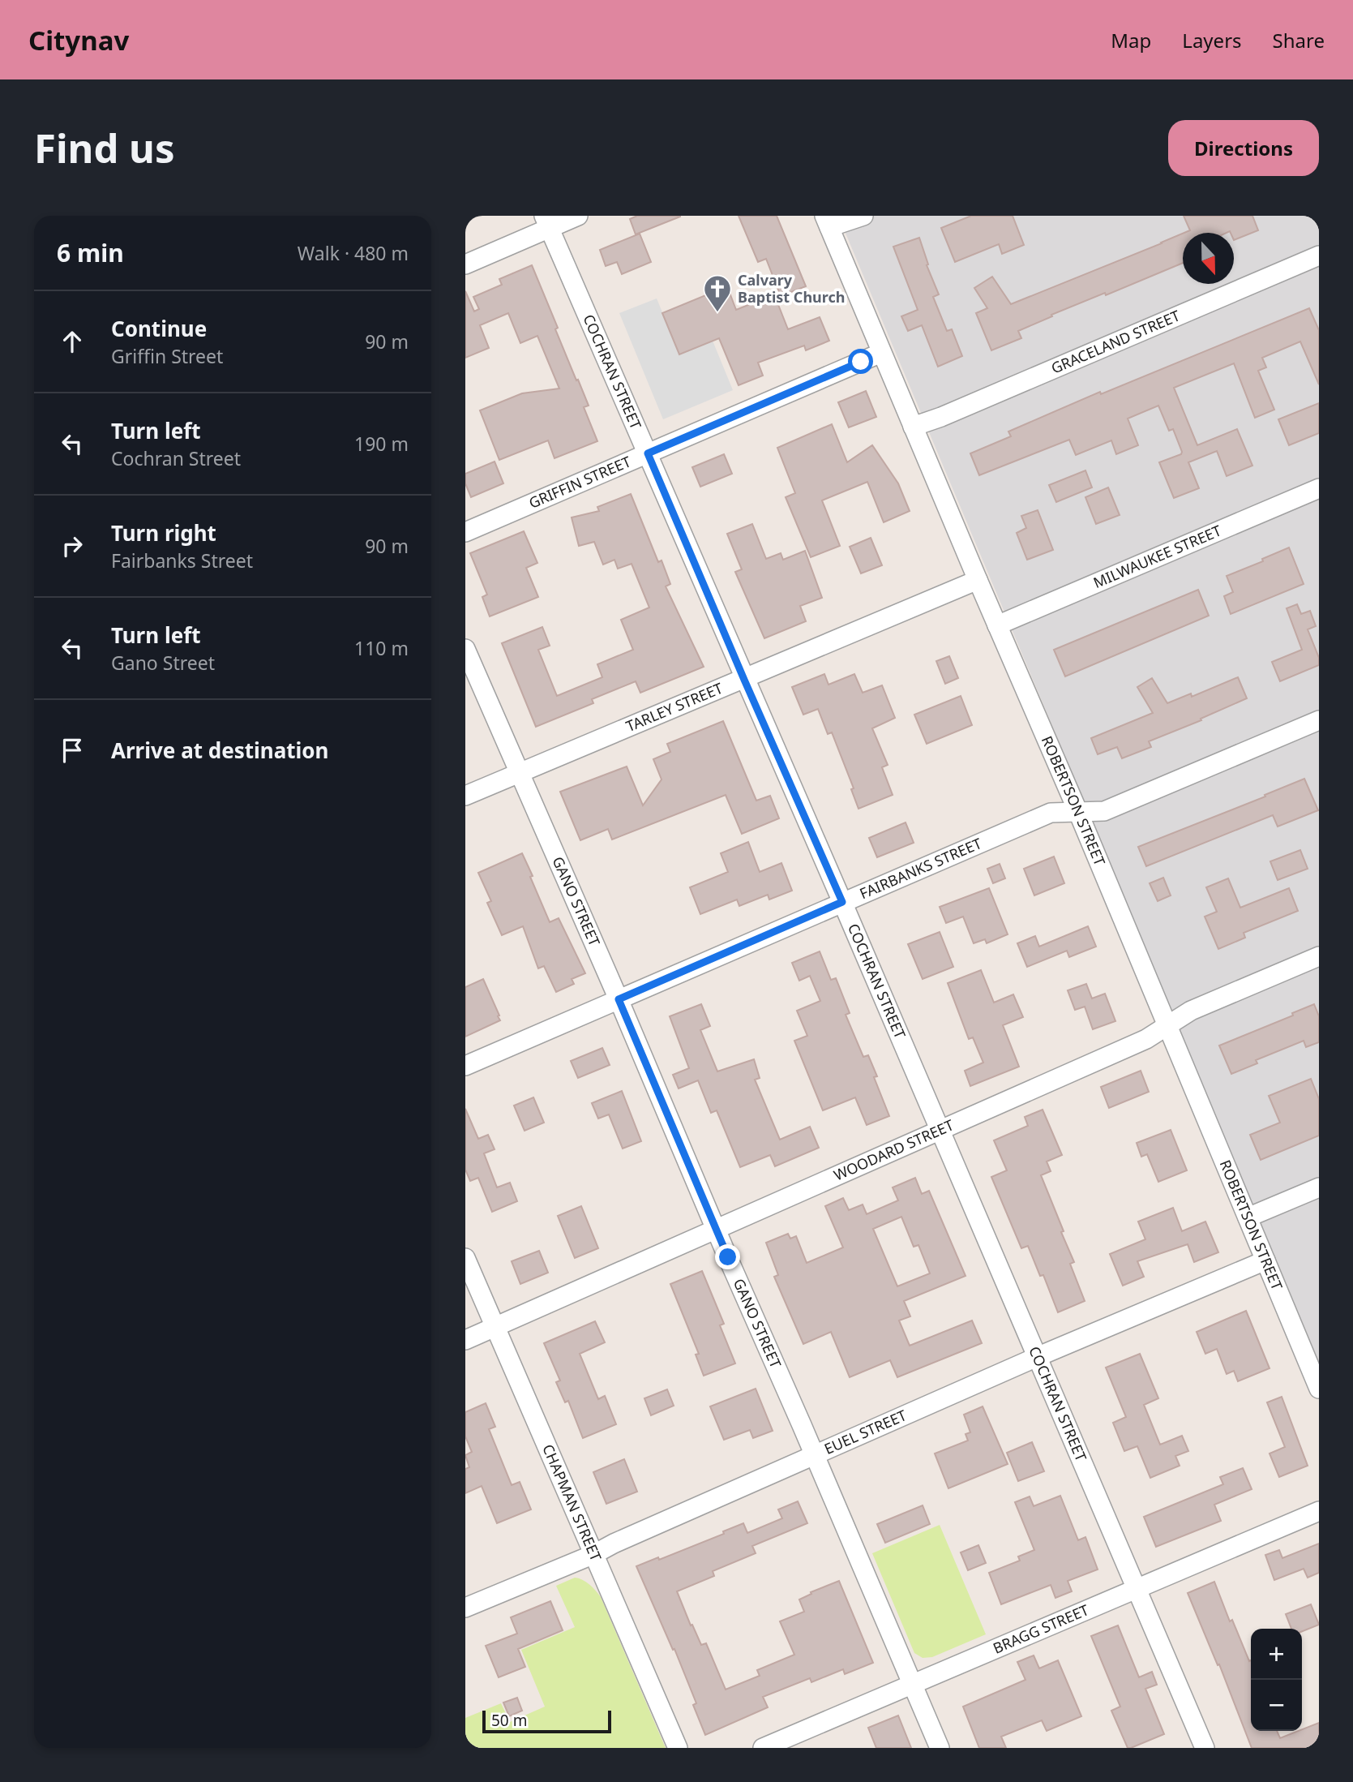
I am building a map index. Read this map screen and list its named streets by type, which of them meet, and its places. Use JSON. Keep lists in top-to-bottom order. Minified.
{"streets":{"street":["GRACELAND STREET","COCHRAN STREET","GRIFFIN STREET","MILWAUKEE STREET","TARLEY STREET","ROBERTSON STREET","FAIRBANKS STREET","GANO STREET","WOODARD STREET","EUEL STREET","CHAPMAN STREET","BRAGG STREET"]},"crossings":[["GRACELAND STREET","ROBERTSON STREET"],["COCHRAN STREET","GRIFFIN STREET"],["COCHRAN STREET","TARLEY STREET"],["COCHRAN STREET","FAIRBANKS STREET"],["COCHRAN STREET","WOODARD STREET"],["COCHRAN STREET","EUEL STREET"],["COCHRAN STREET","BRAGG STREET"],["GRIFFIN STREET","ROBERTSON STREET"],["MILWAUKEE STREET","ROBERTSON STREET"],["TARLEY STREET","ROBERTSON STREET"],["TARLEY STREET","GANO STREET"],["ROBERTSON STREET","FAIRBANKS STREET"],["ROBERTSON STREET","WOODARD STREET"],["ROBERTSON STREET","EUEL STREET"],["FAIRBANKS STREET","GANO STREET"],["GANO STREET","WOODARD STREET"],["GANO STREET","EUEL STREET"],["GANO STREET","BRAGG STREET"],["WOODARD STREET","CHAPMAN STREET"],["EUEL STREET","CHAPMAN STREET"]],"places":{"church":["Calvary Baptist Church"]},"scale_bar":"50 m","north":"bottom","page":{"header":"Citynav","nav":["Map","Layers","Share"],"buttons":"Directions","title":"Find us","heading":["6 min","Walk · 480 m"],"list":[["Continue","Griffin Street","90 m"],["Turn left","Cochran Street","190 m"],["Turn right","Fairbanks Street","90 m"],["Turn left","Gano Street","110 m"],"Arrive at destination"],"map_buttons":["+","−"],"scale":"50 m"}}
